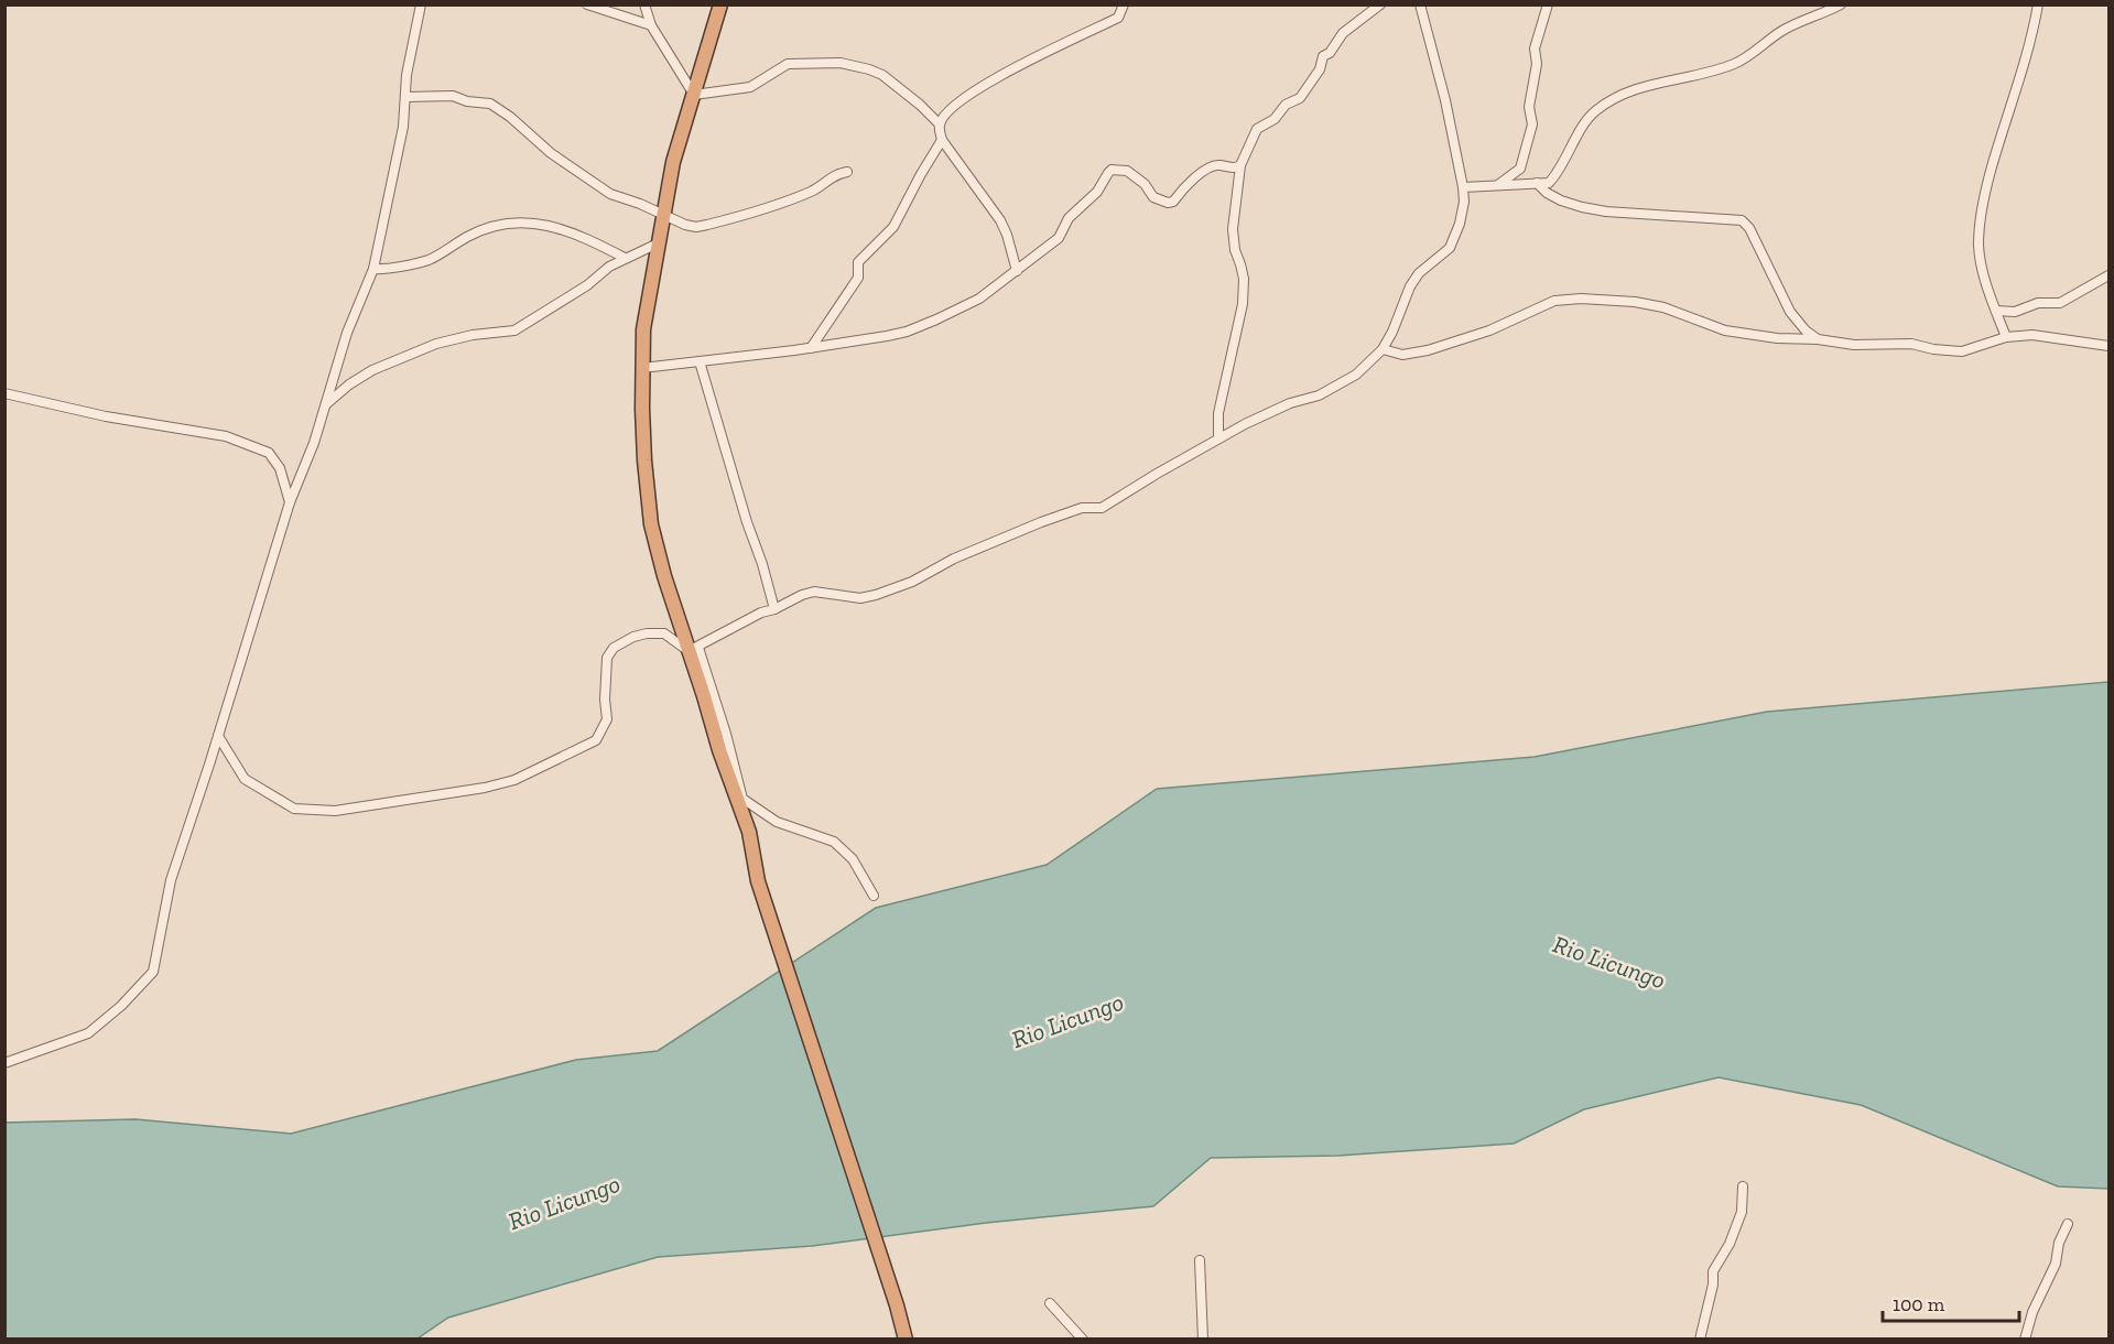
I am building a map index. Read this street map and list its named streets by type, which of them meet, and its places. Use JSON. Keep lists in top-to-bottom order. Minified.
{"water":["Rio Licungo"],"scale_bar":"100 m"}
